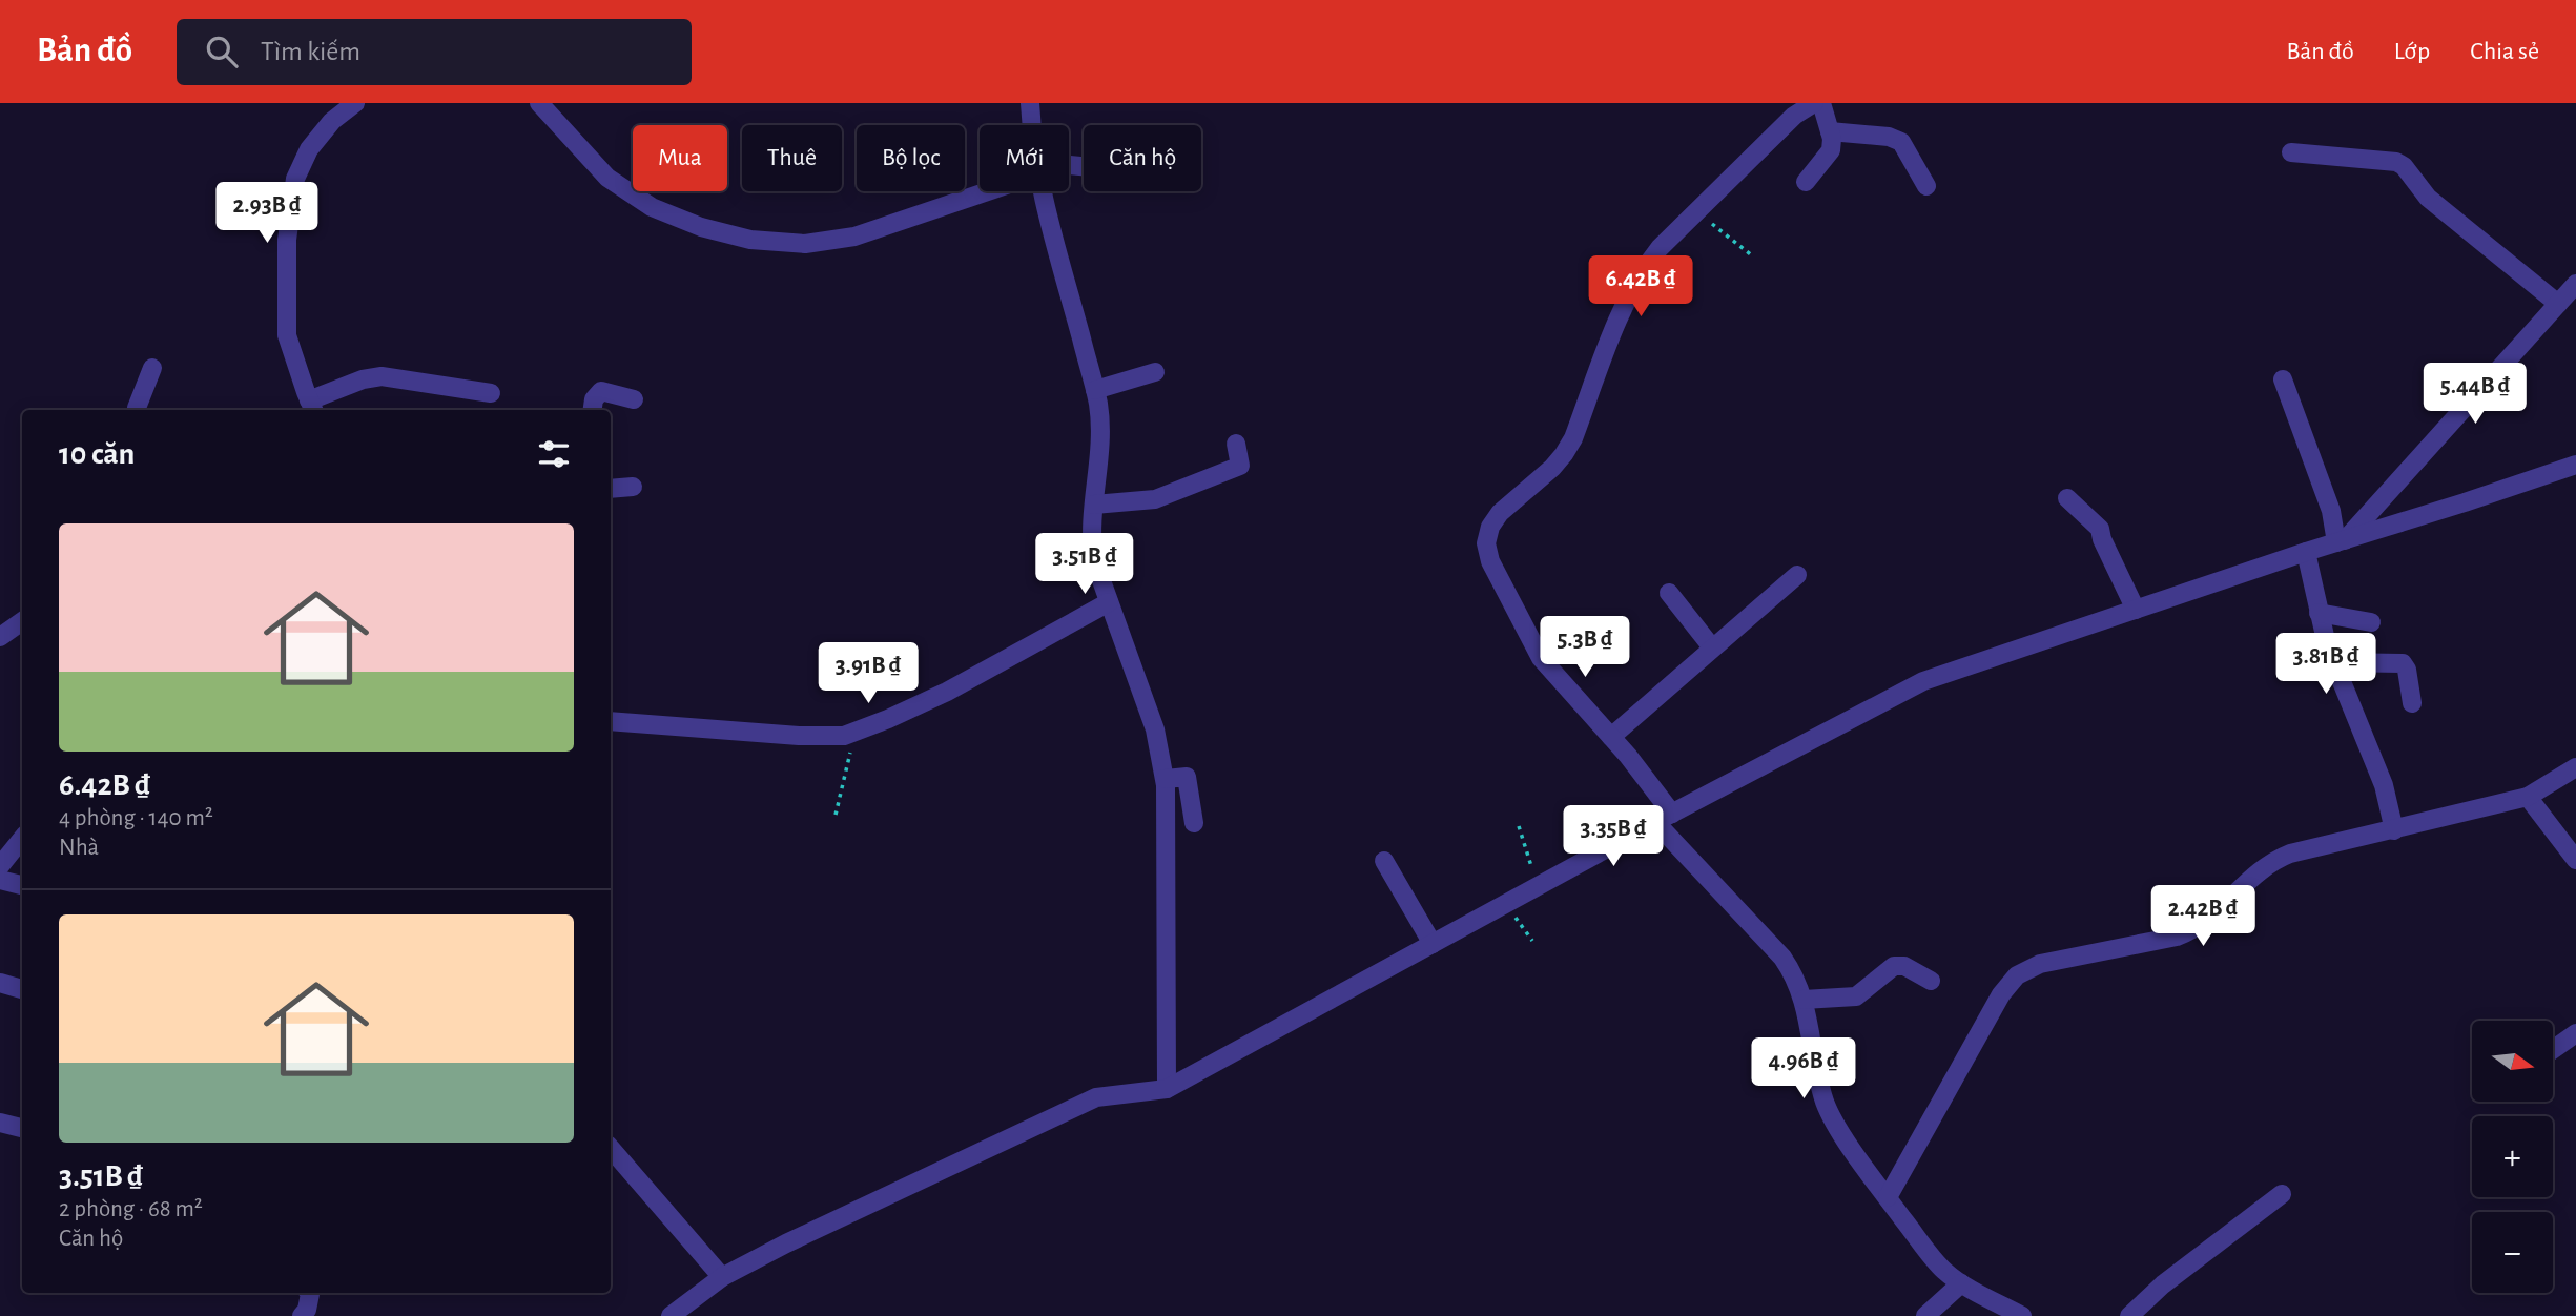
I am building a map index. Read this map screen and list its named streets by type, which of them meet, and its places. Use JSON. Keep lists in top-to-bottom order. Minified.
{"north":"right","page":{"header":"Bản đồ","search":"Tìm kiếm","nav":["Bản đồ","Lớp","Chia sẻ"],"chip":["Mua","Thuê","Bộ lọc","Mới","Căn hộ"],"price":["2.93B ₫","6.42B ₫","5.44B ₫","3.51B ₫","5.3B ₫","3.81B ₫","3.91B ₫","3.35B ₫","2.42B ₫","4.96B ₫"],"heading":"10 căn","list":[{"name":"6.42B ₫","note":"4 phòng · 140 m² · Nhà"},{"name":"3.51B ₫","note":"2 phòng · 68 m² · Căn hộ"}],"map_buttons":["+","−"]}}
